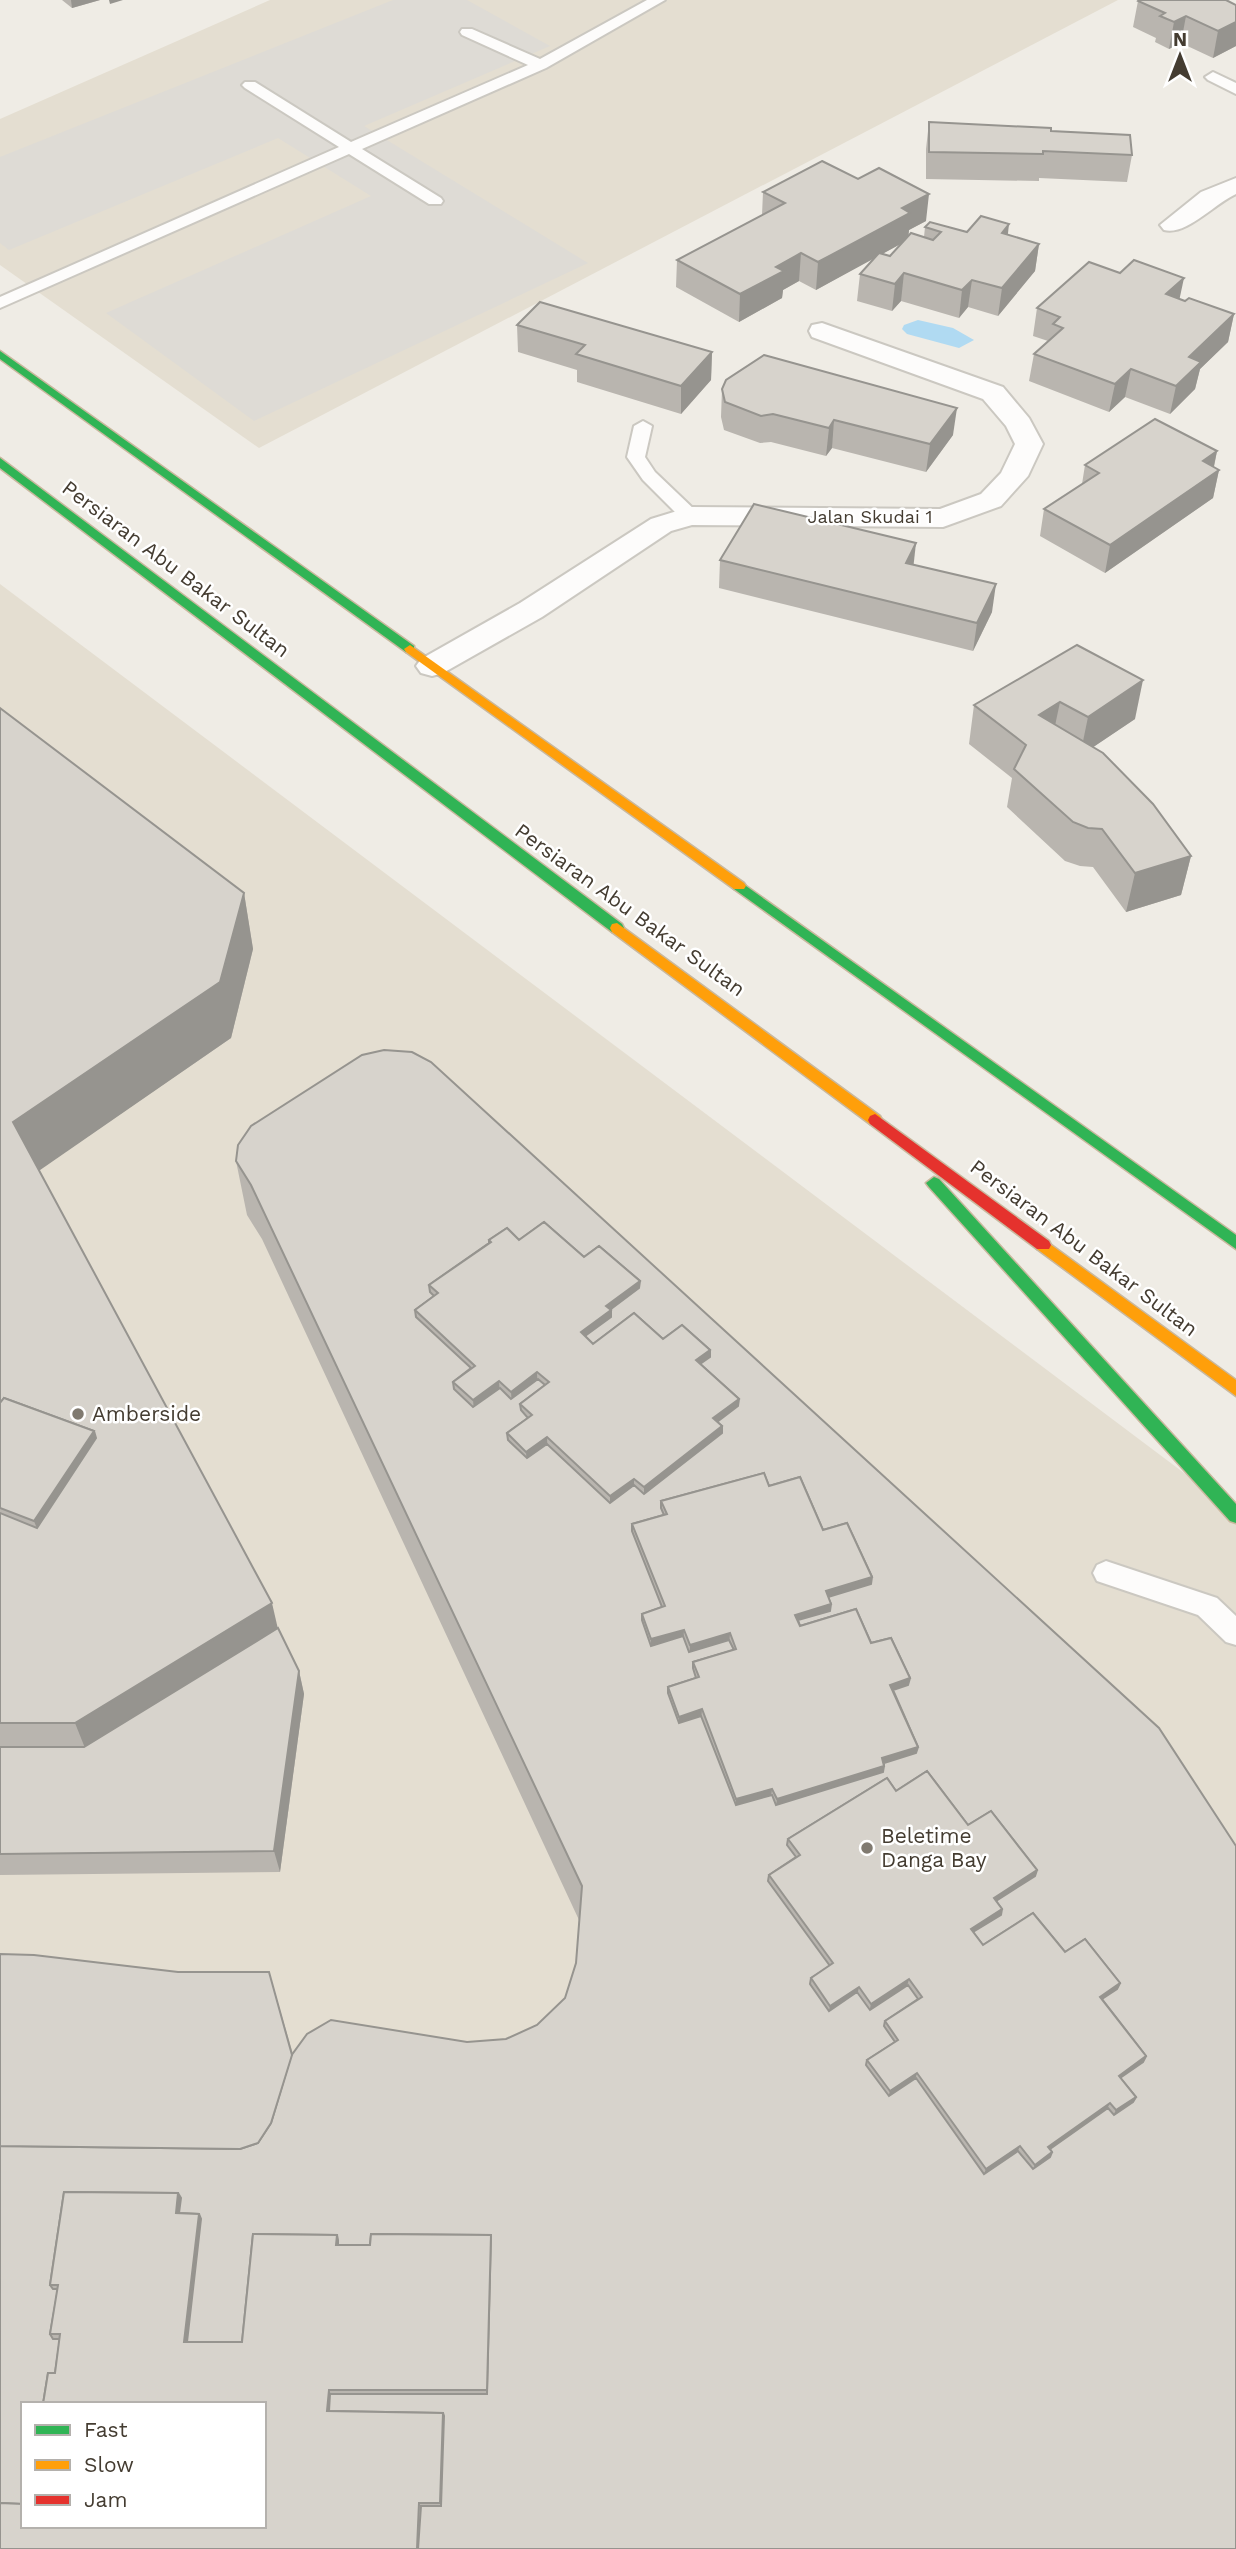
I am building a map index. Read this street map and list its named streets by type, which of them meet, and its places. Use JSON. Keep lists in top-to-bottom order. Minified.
{"streets":{"highway":["Persiaran Abu Bakar Sultan"],"street":["Jalan Skudai 1"]},"places":["Amberside","Beletime Danga Bay"],"legend":["Fast","Slow","Jam"],"north":"top"}
